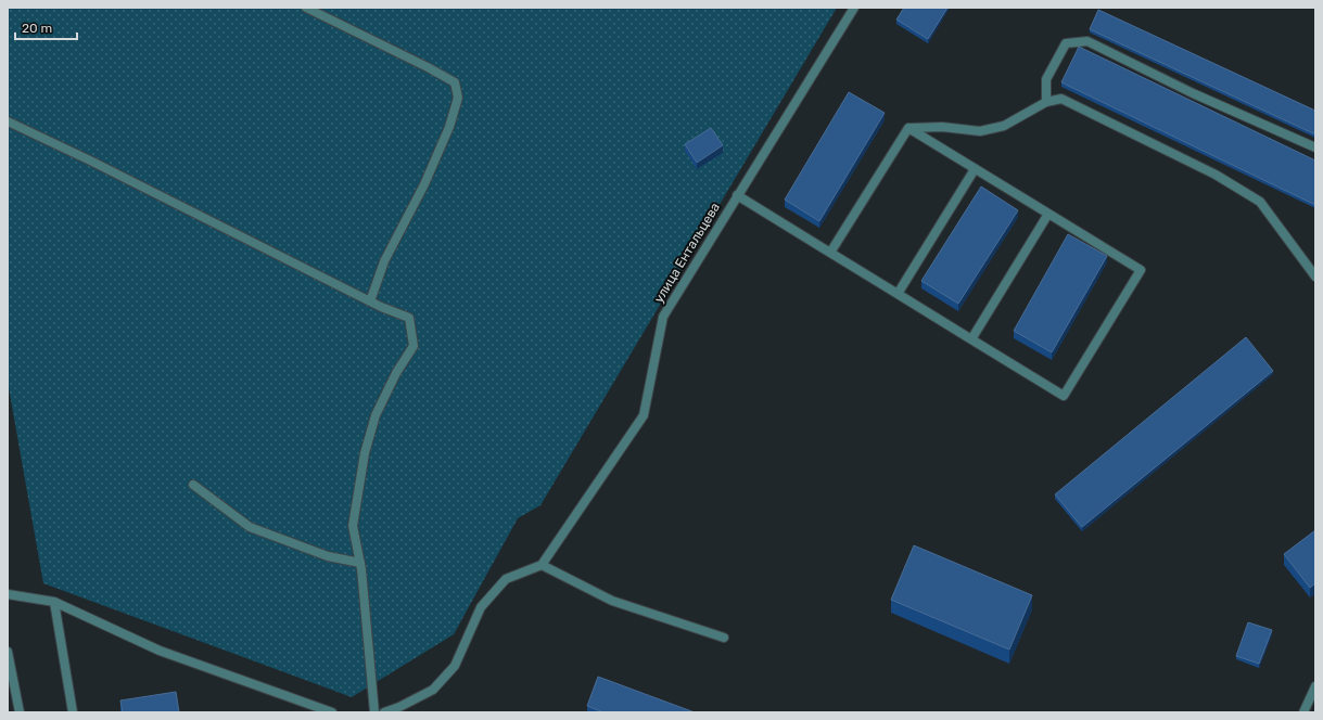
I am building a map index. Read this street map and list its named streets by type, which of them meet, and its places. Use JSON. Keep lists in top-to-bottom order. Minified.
{"streets":{"street":["улица Ентальцева"]},"scale_bar":"20 m"}
